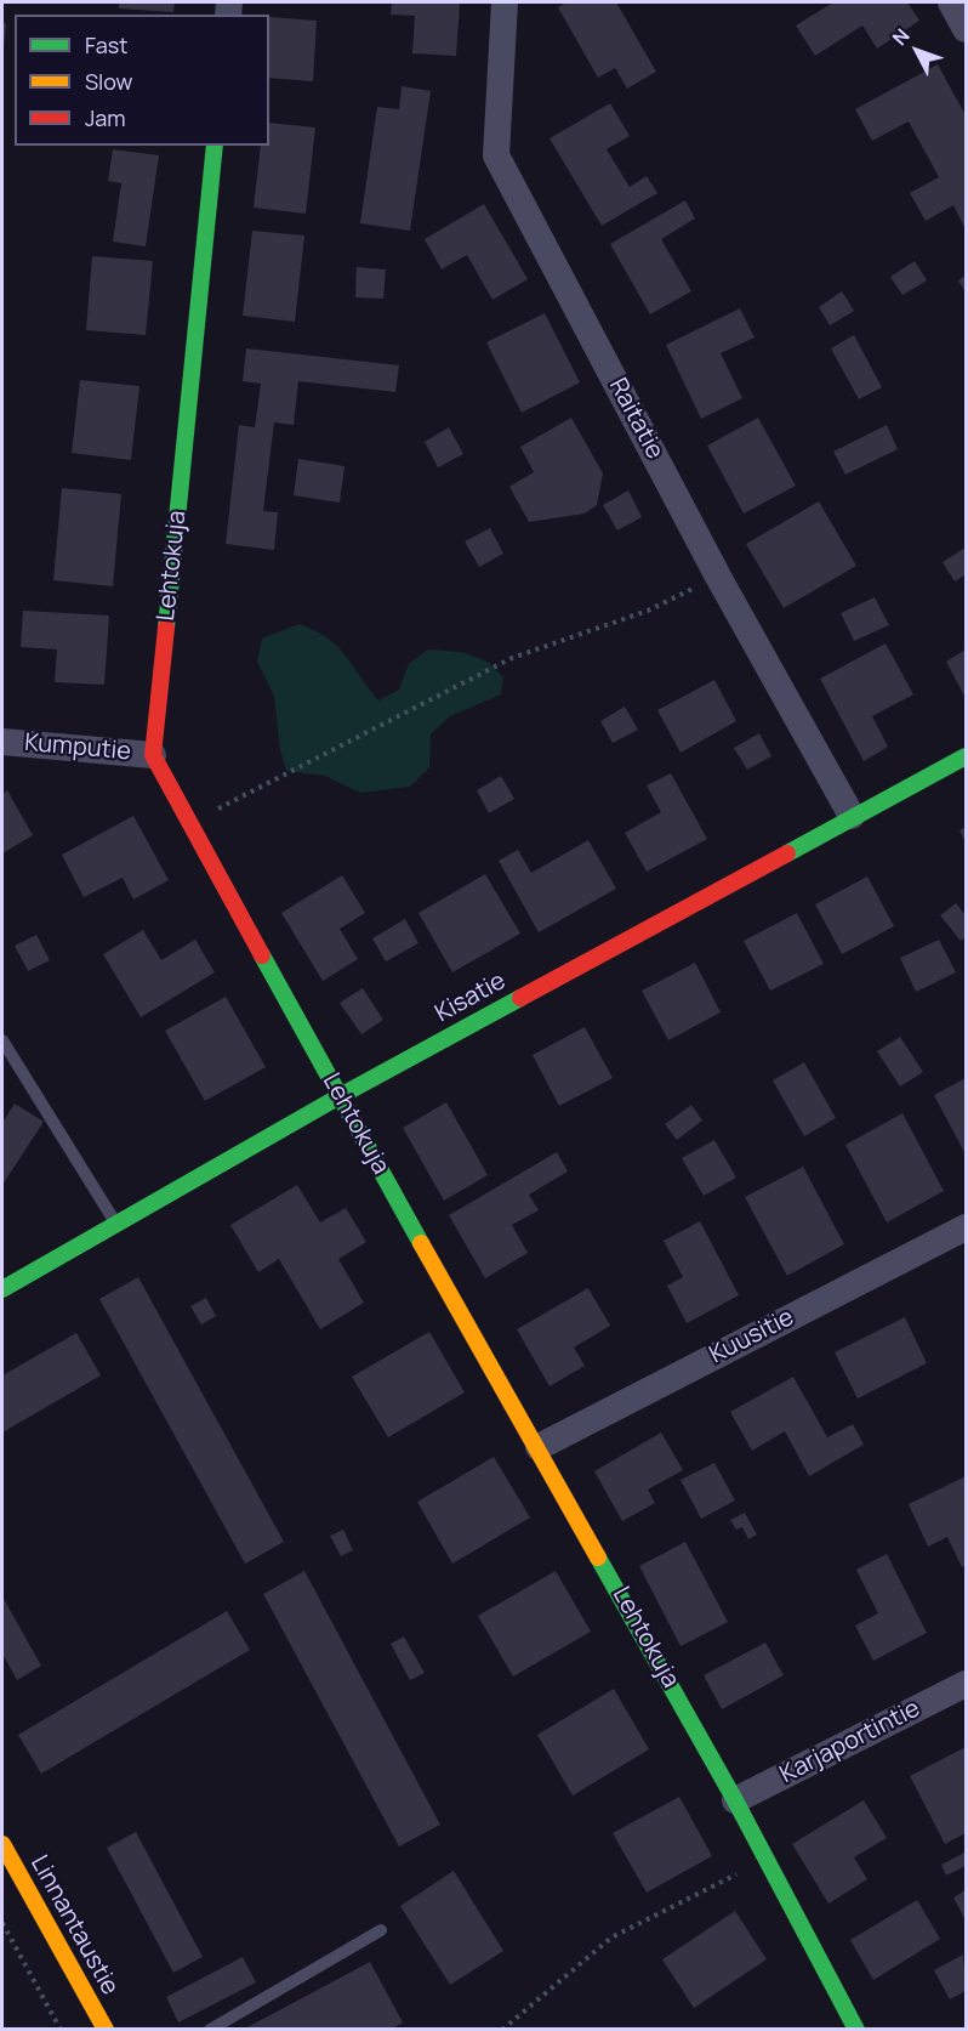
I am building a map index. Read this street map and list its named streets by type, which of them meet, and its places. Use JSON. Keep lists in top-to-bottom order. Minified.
{"streets":{"street":["Raitatie","Lehtokuja","Kumputie","Kisatie","Kuusitie","Karjaportintie","Linnantaustie"]},"crossings":[["Raitatie","Kisatie"],["Lehtokuja","Kumputie"],["Lehtokuja","Kisatie"],["Lehtokuja","Kuusitie"],["Lehtokuja","Karjaportintie"]],"legend":["Fast","Slow","Jam"],"north":"top left"}
